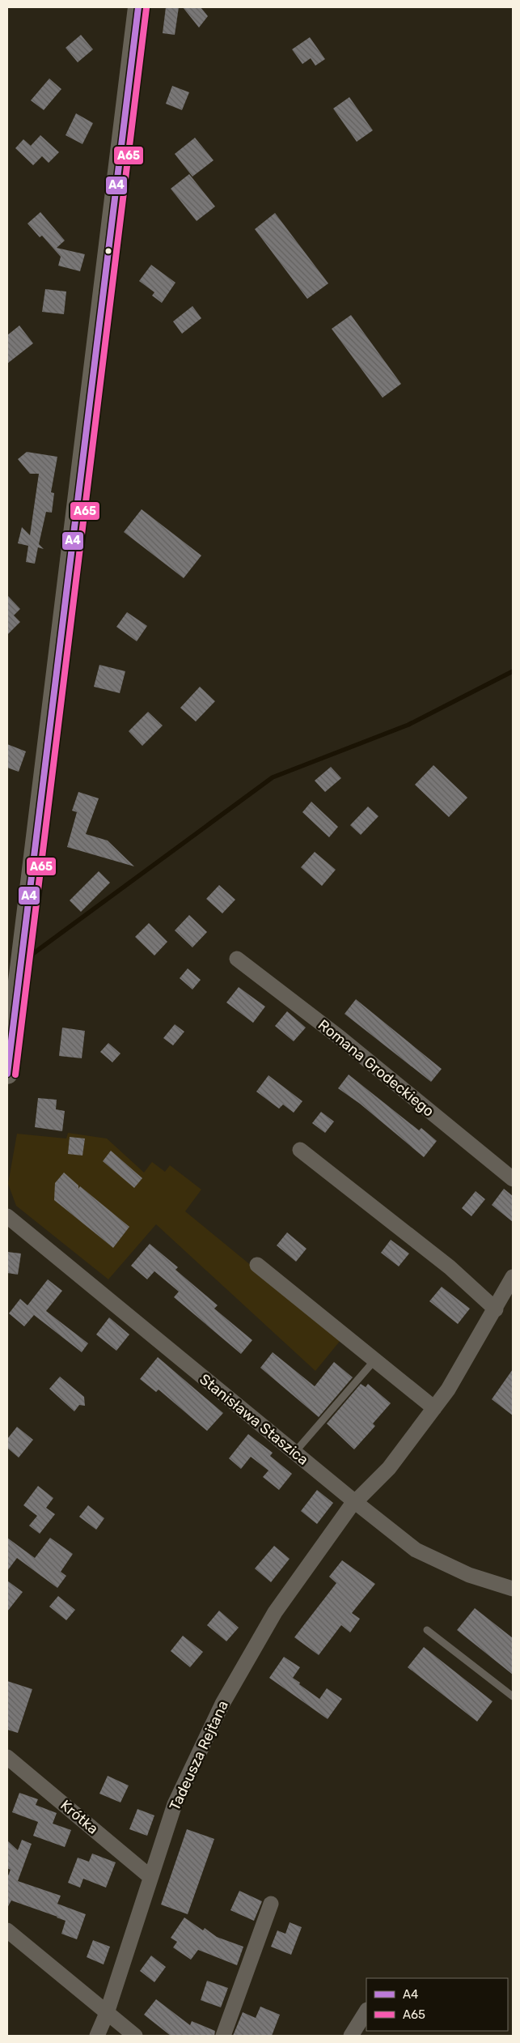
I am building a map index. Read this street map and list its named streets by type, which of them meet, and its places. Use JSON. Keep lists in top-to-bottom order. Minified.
{"streets":{"street":["Romana Grodeckiego","Stanisława Staszica","Tadeusza Rejtana","Krótka"]},"crossings":[["Stanisława Staszica","Tadeusza Rejtana"],["Tadeusza Rejtana","Krótka"]],"lines":["transit line A4","transit line A65"],"legend":["A4","A65"]}
